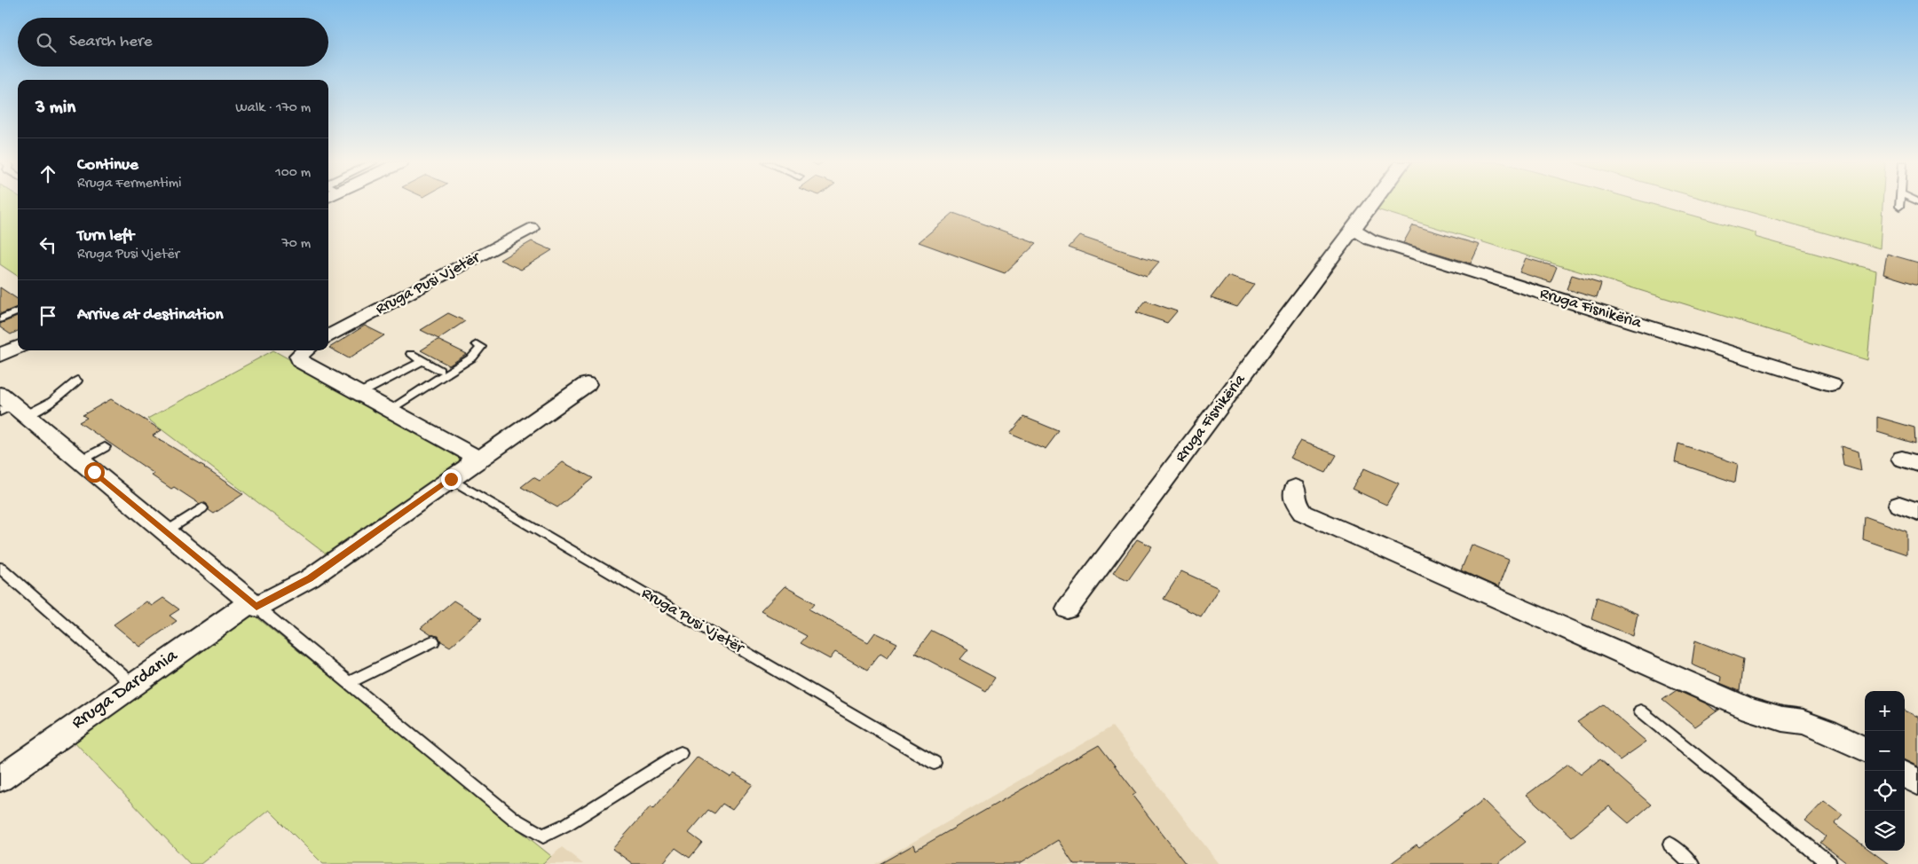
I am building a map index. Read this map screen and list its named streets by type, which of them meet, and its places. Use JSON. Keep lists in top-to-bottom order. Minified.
{"streets":{"street":["Rruga Pusi Vjetër","Rruga Fisnikëria","Rruga Dardania"]},"page":{"search":"Search here","heading":["3 min","Walk · 170 m"],"list":[["Continue","Rruga Fermentimi","100 m"],["Turn left","Rruga Pusi Vjetër","70 m"],"Arrive at destination"],"map_buttons":["+","−"]}}
